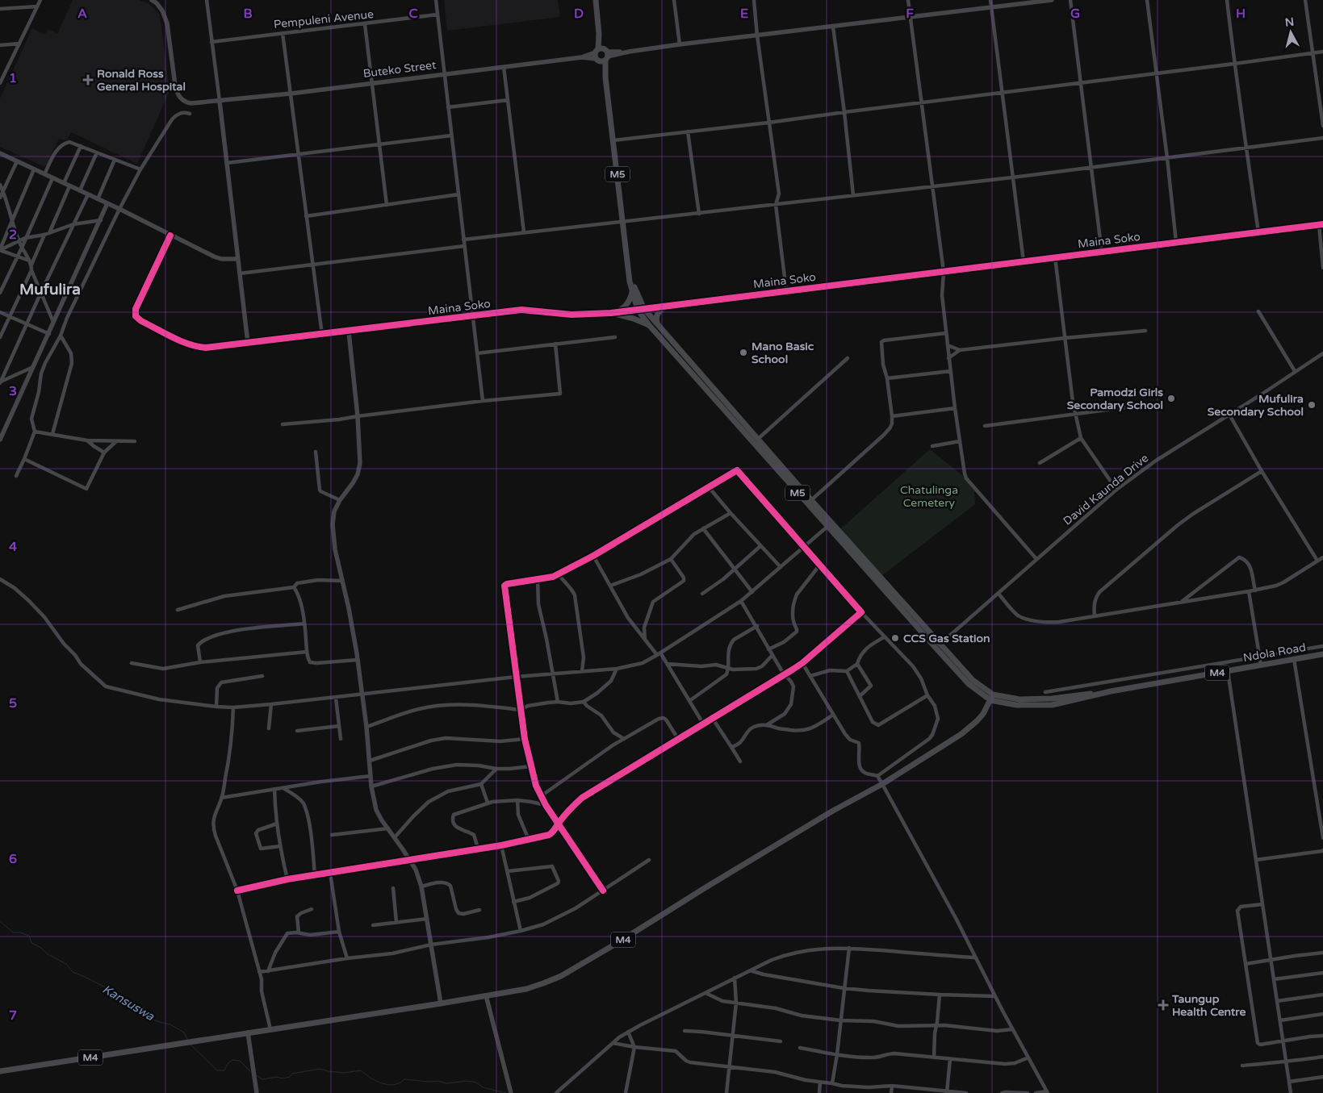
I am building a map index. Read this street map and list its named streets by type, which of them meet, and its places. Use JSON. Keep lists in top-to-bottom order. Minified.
{"streets":{"main road":["M5","Ndola Road","M4"],"street":["Pempuleni Avenue","Buteko Street","Maina Soko","David Kaunda Drive"]},"crossings":[["Buteko Street","M5"],["M5","Maina Soko"],["M5","David Kaunda Drive"],["M5","M4"],["Ndola Road","M4"]],"districts":["Mufulira"],"water":["Kansuswa"],"parks":["Chatulinga Cemetery"],"places":{"health":["Ronald Ross General Hospital","Taungup Health Centre"],"other":["Mano Basic School","Pamodzi Girls Secondary School","Mufulira Secondary School","CCS Gas Station"]},"north":"top","grid":{"columns":["A","B","C","D","E","F","G","H"],"rows":["1","2","3","4","5","6","7"]}}
